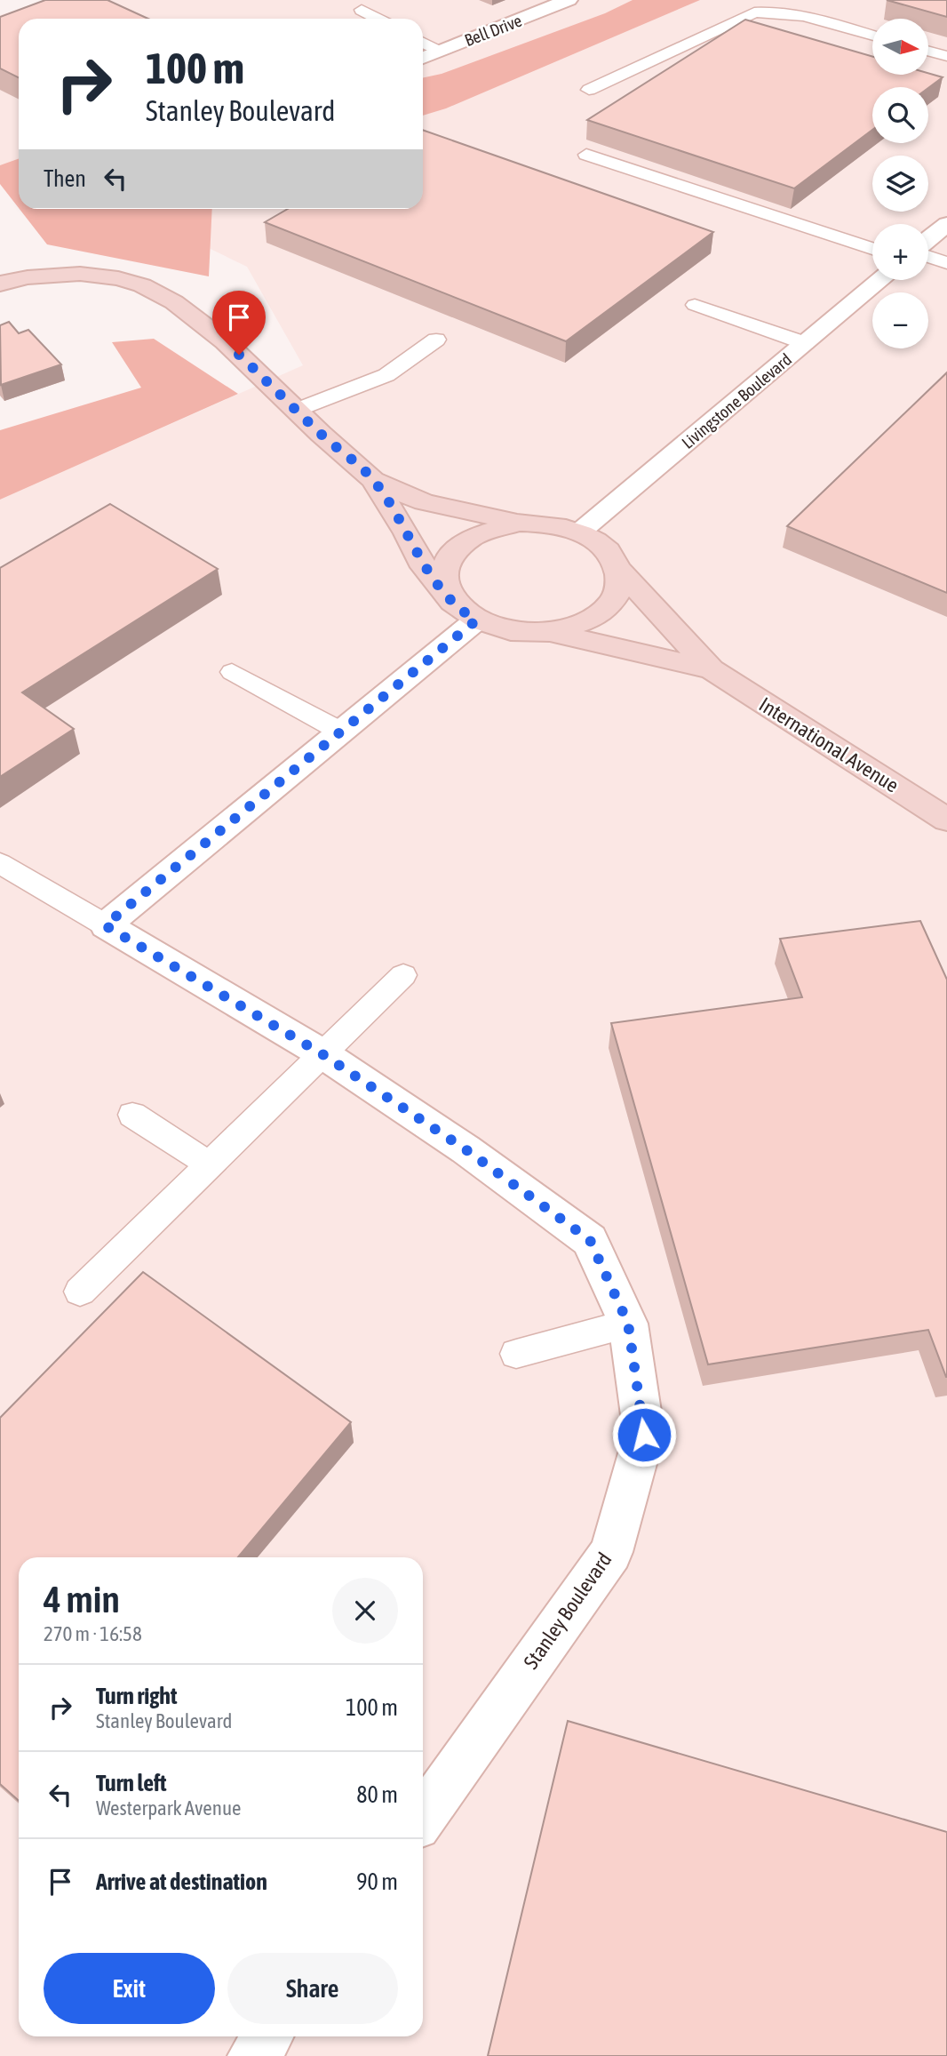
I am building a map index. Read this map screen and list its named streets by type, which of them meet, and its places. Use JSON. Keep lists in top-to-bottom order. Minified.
{"streets":{"street":["Bell Drive","Livingstone Boulevard","International Avenue","Stanley Boulevard"]},"crossings":[["Livingstone Boulevard","International Avenue"]],"north":"right","page":{"map_buttons":["+","−"],"turn":["100 m","Stanley Boulevard"],"then":"Then","heading":["4 min","270 m · 16:58"],"list":[{"name":"Turn right","note":"Stanley Boulevard","value":"100 m"},{"name":"Turn left","note":"Westerpark Avenue","value":"80 m"},{"name":"Arrive at destination","value":"90 m"}],"buttons":["Exit","Share"]}}
